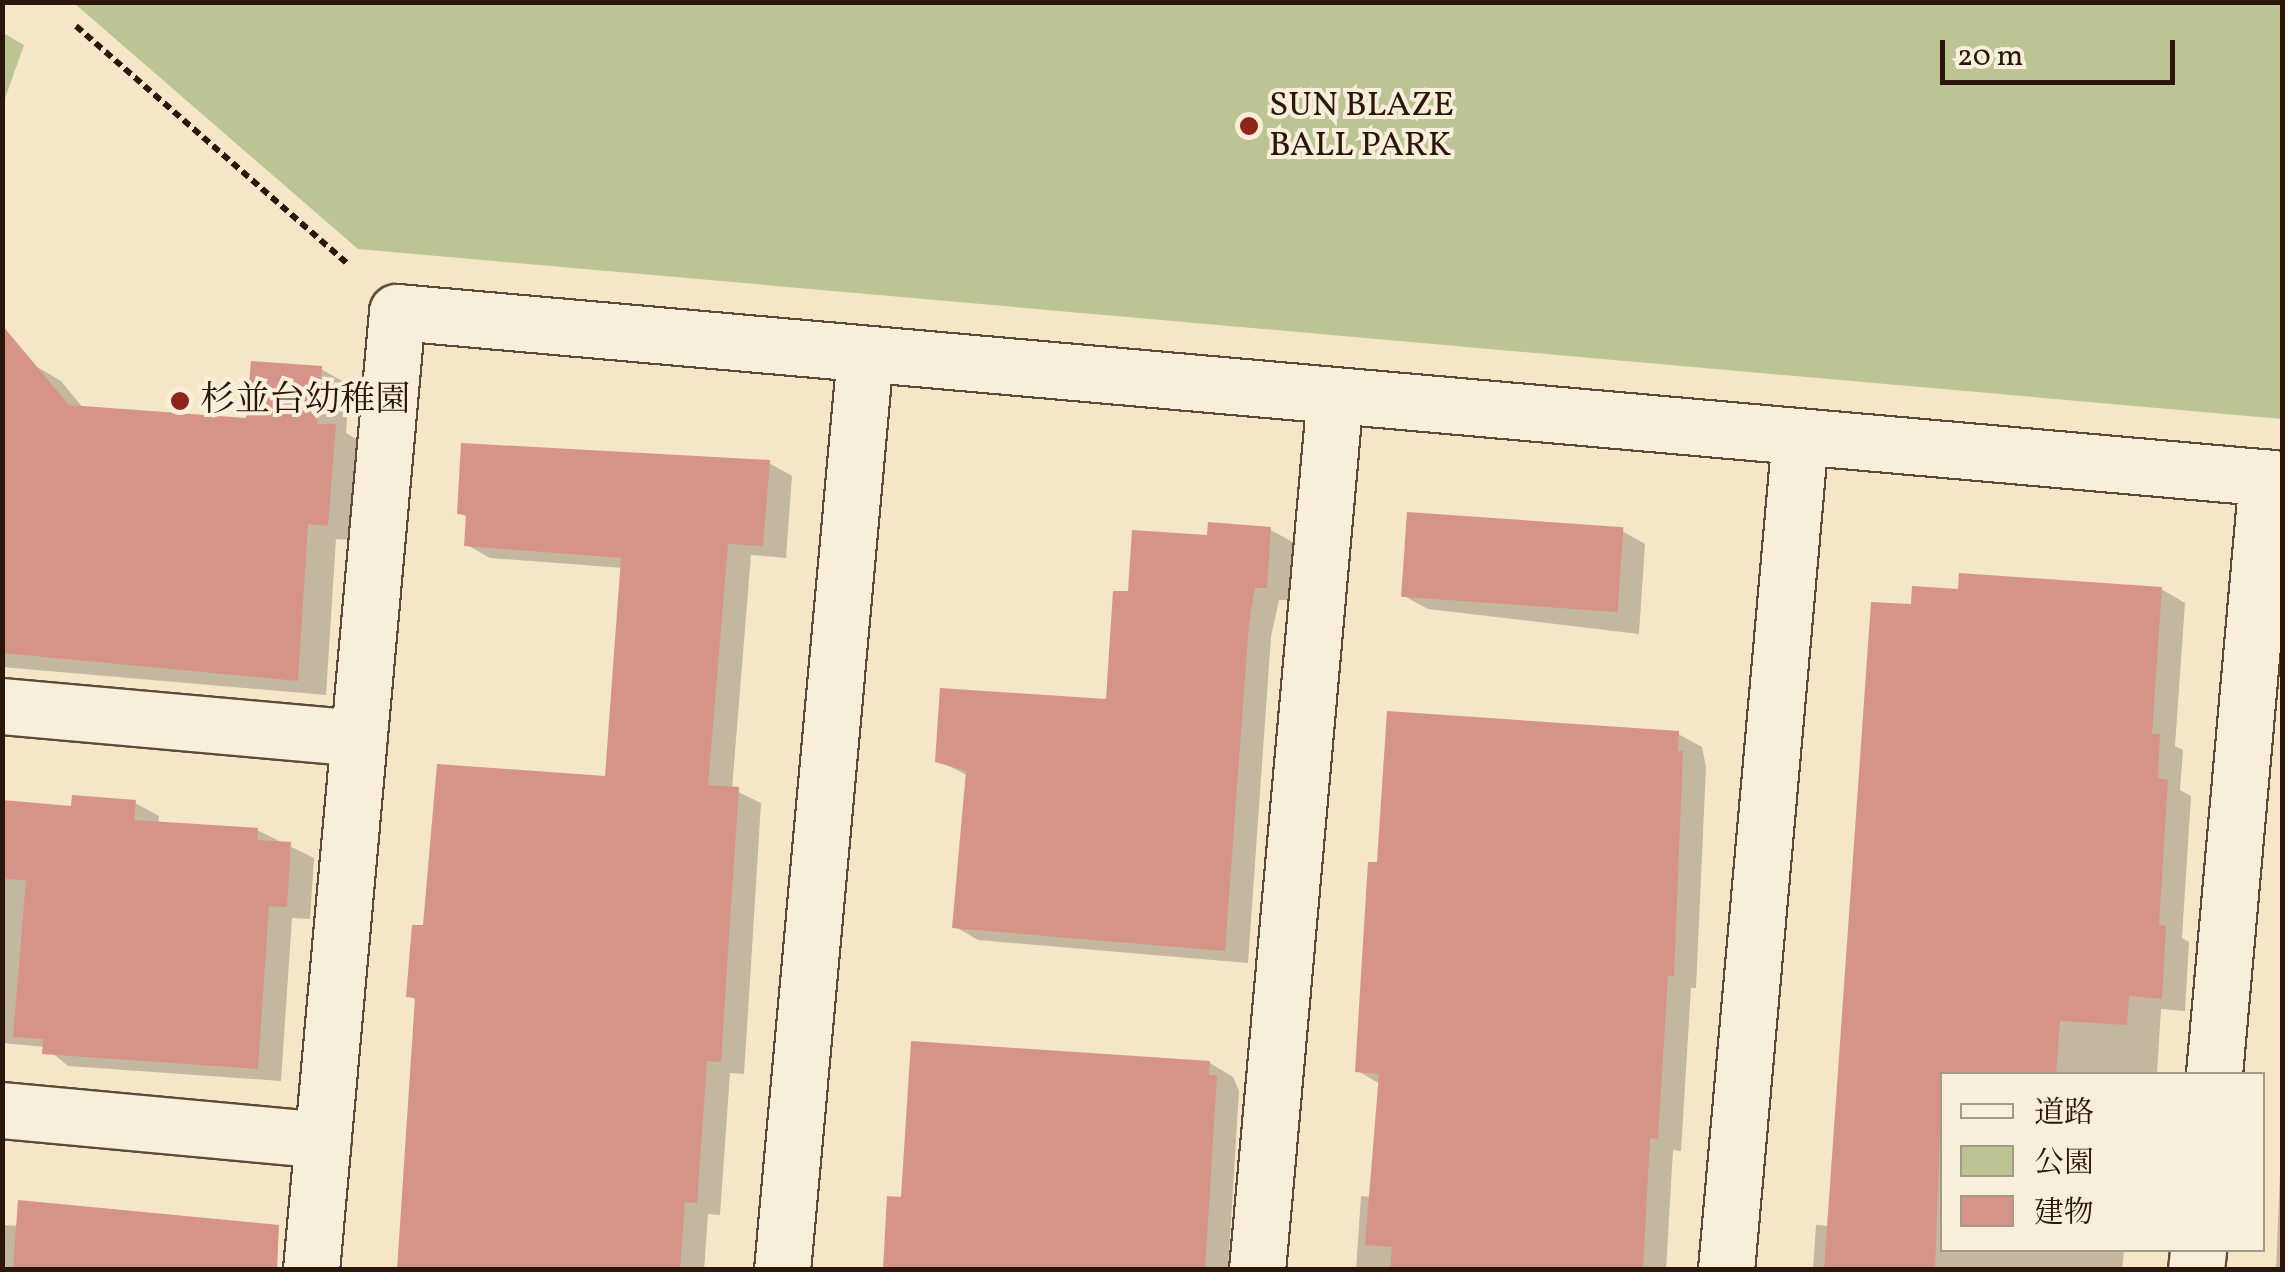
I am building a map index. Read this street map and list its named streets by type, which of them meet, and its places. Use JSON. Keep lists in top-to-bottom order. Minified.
{"places":["SUN BLAZE BALL PARK","杉並台幼稚園"],"legend":["道路","公園","建物"],"scale_bar":"20 m"}
